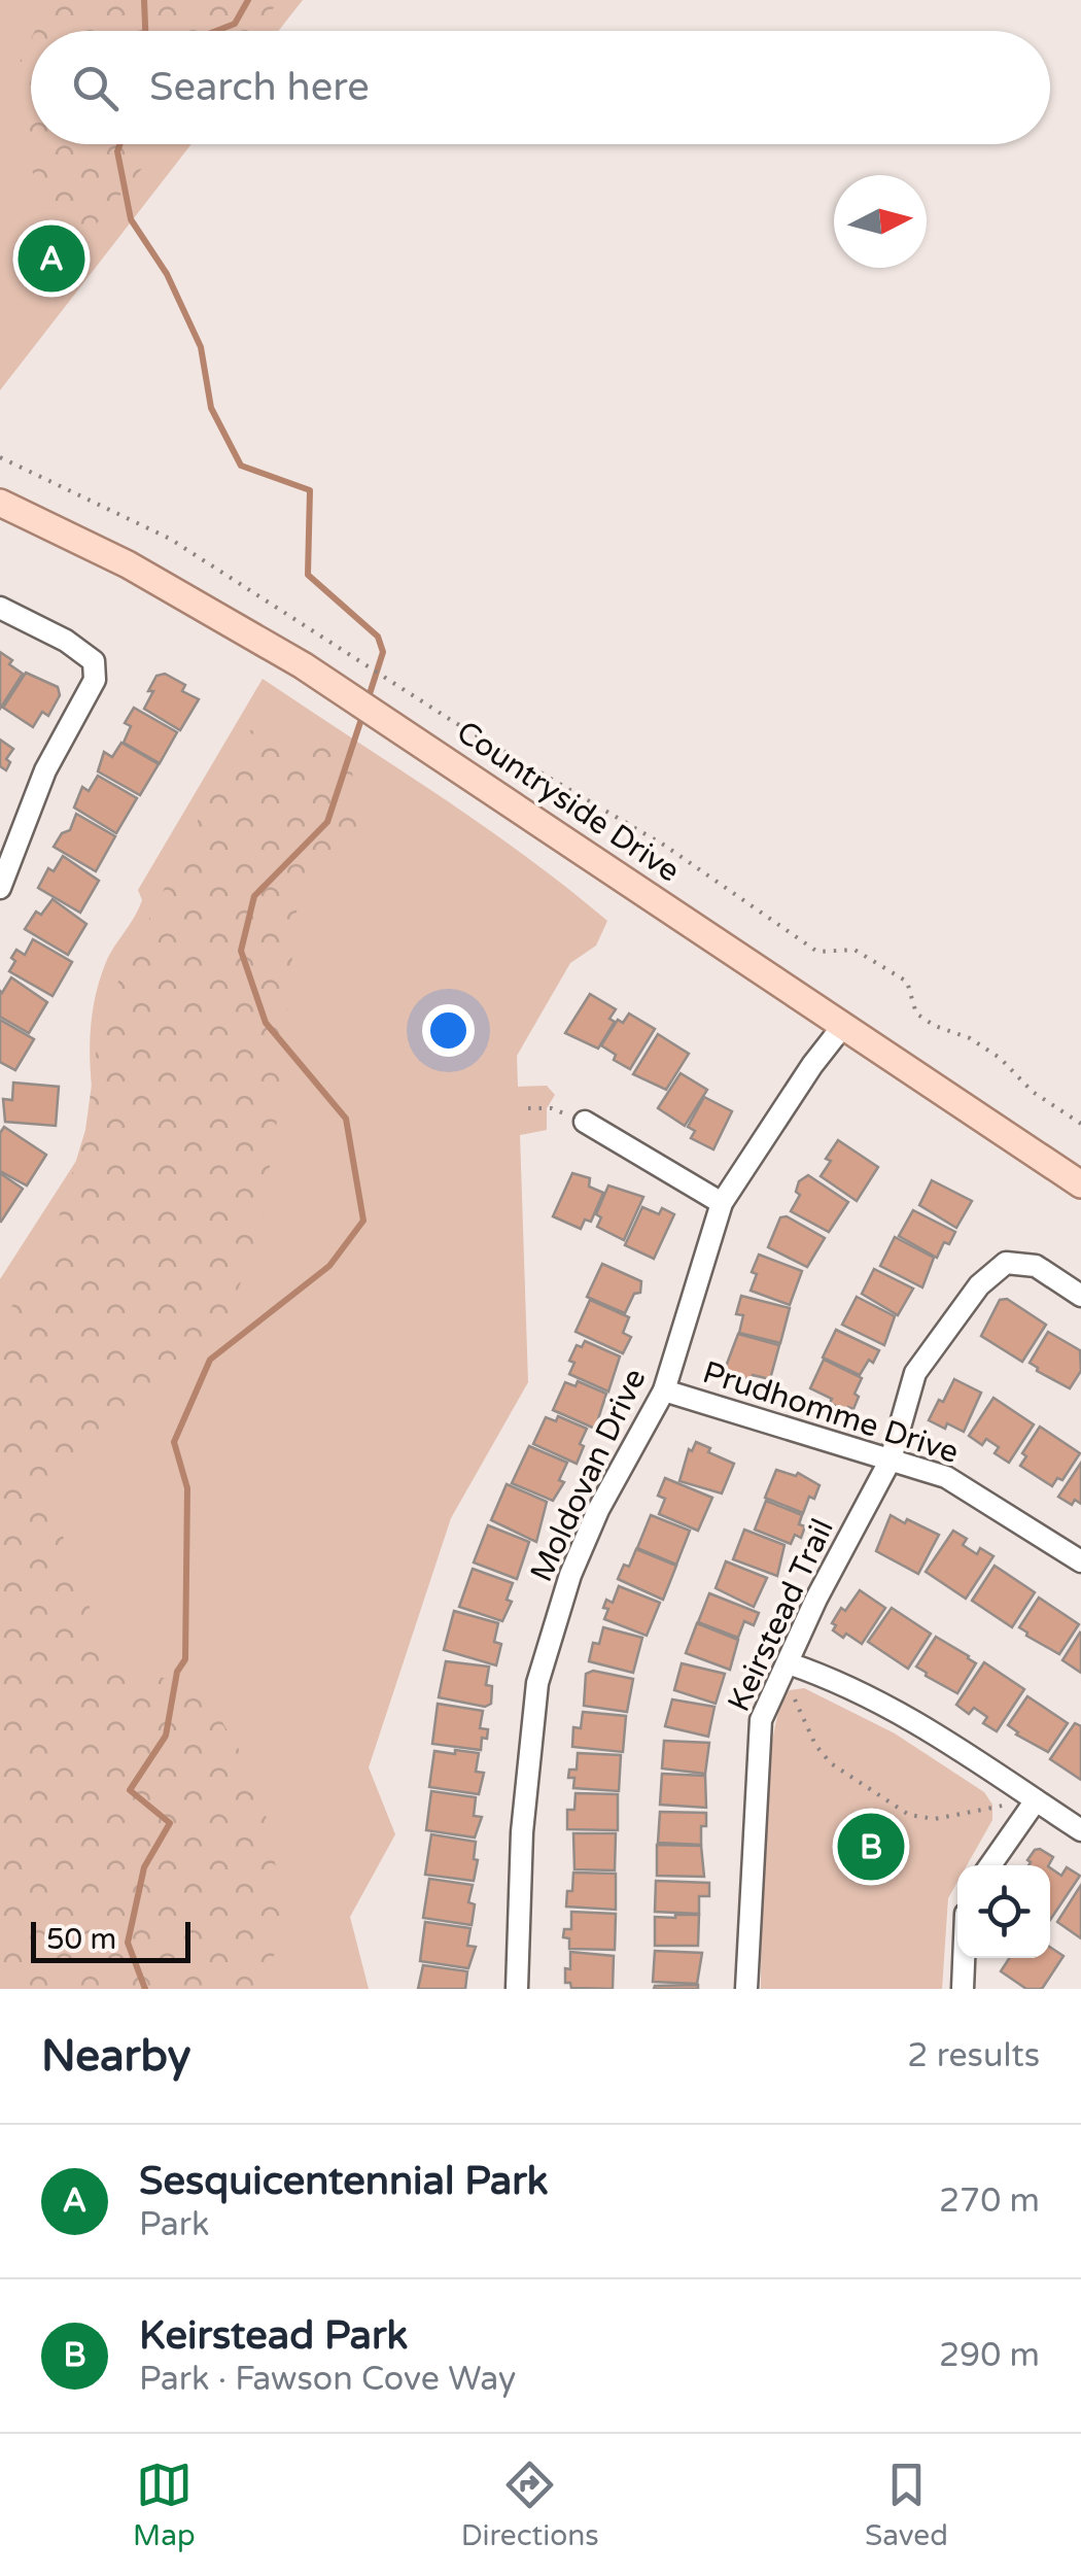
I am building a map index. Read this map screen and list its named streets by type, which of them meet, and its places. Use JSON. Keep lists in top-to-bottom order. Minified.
{"streets":{"main road":["Countryside Drive"],"street":["Prudhomme Drive","Moldovan Drive","Keirstead Trail"]},"crossings":[["Countryside Drive","Moldovan Drive"],["Prudhomme Drive","Moldovan Drive"],["Prudhomme Drive","Keirstead Trail"]],"scale_bar":"50 m","north":"right","page":{"search":"Search here","pins":["A","B"],"scale":"50 m","heading":["Nearby","2 results"],"list":[{"mark":"A","name":"Sesquicentennial Park","note":"Park","value":"270 m"},{"mark":"B","name":"Keirstead Park","note":"Park · Fawson Cove Way","value":"290 m"}],"nav":["Map","Directions","Saved"]}}
